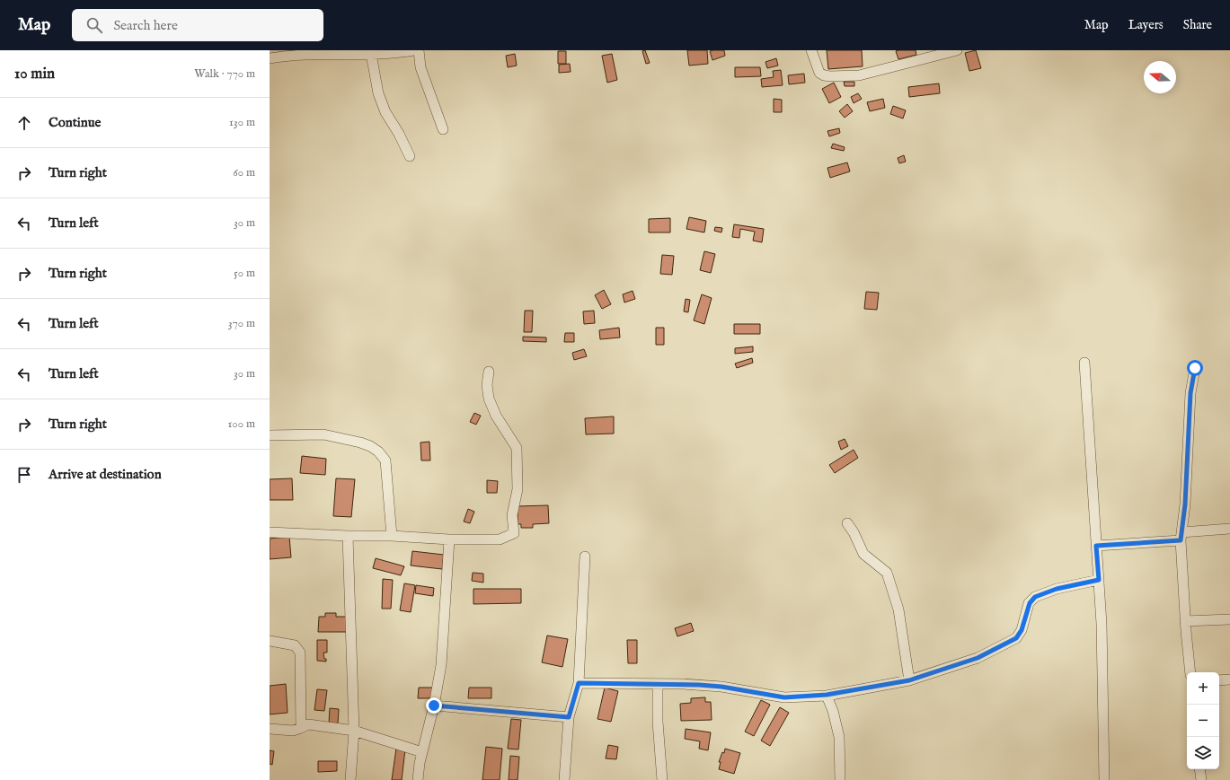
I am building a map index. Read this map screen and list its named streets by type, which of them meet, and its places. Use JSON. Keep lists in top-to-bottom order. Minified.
{"north":"left","page":{"header":"Map","search":"Search here","nav":["Map","Layers","Share"],"heading":["10 min","Walk · 770 m"],"list":[["Continue","130 m"],["Turn right","60 m"],["Turn left","30 m"],["Turn right","50 m"],["Turn left","370 m"],["Turn left","30 m"],["Turn right","100 m"],"Arrive at destination"],"map_buttons":["+","−"]}}
